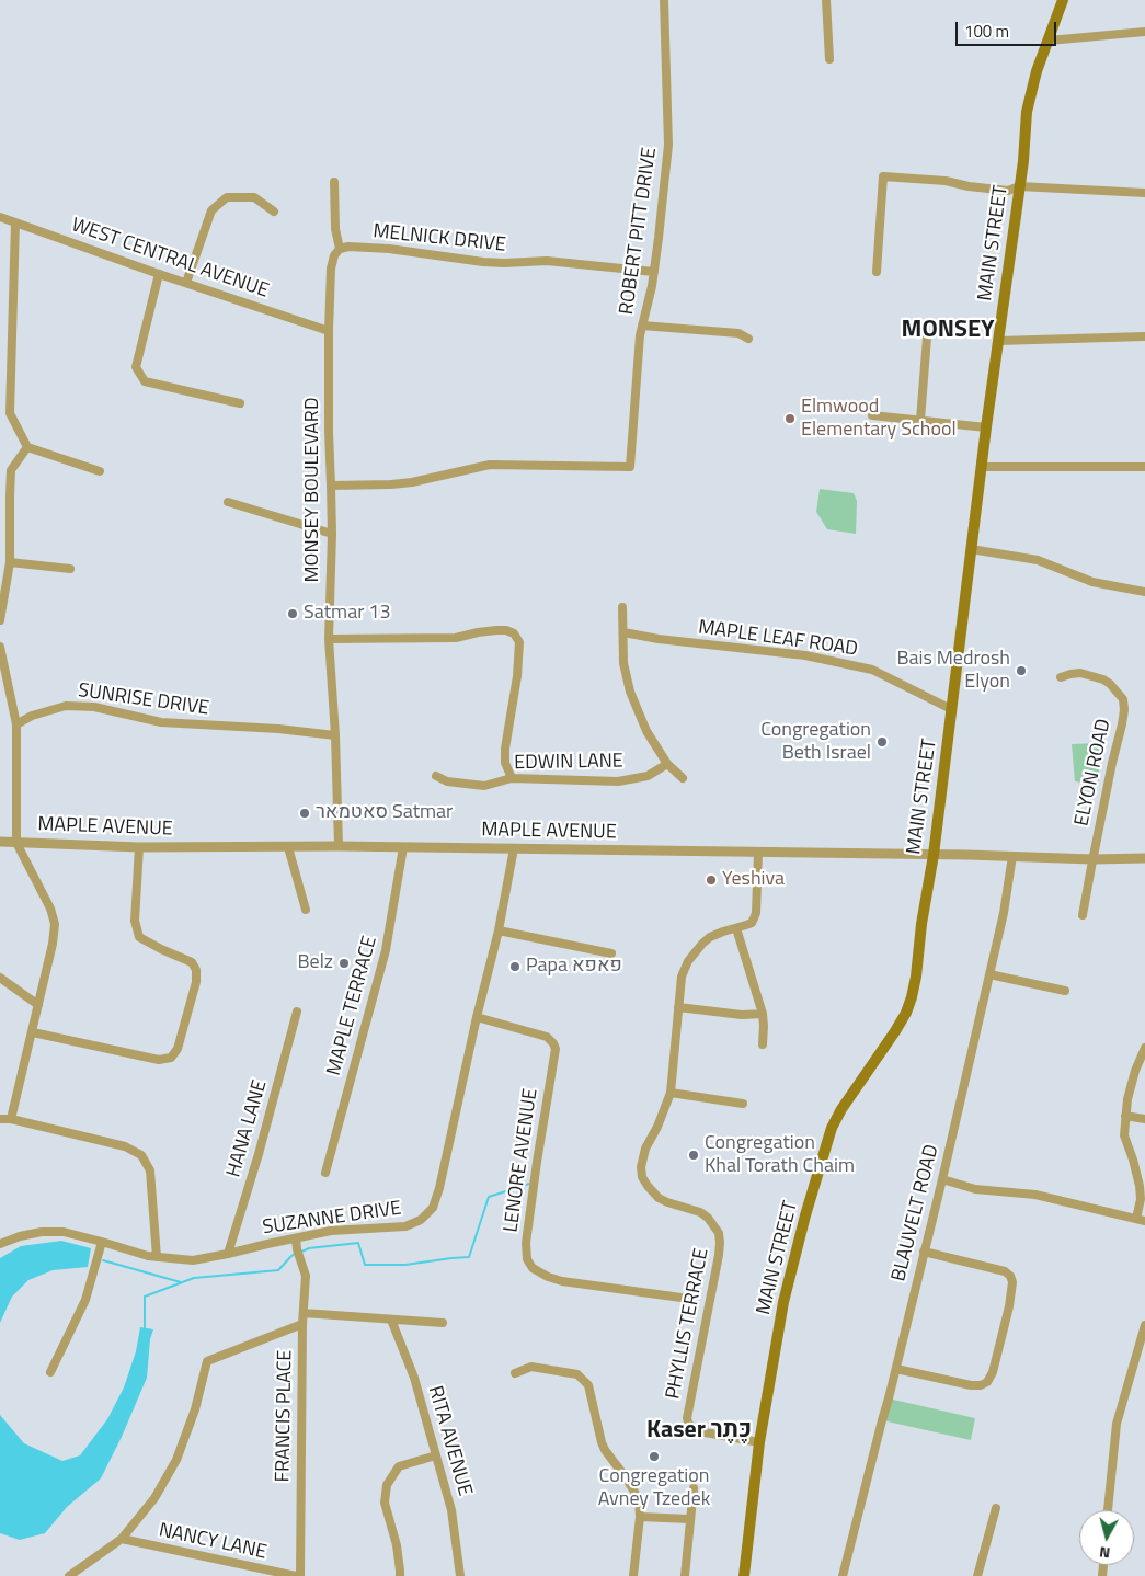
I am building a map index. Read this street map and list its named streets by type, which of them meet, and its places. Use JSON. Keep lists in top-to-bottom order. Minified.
{"streets":{"main road":["MAIN STREET"],"street":["ROBERT PITT DRIVE","MELNICK DRIVE","WEST CENTRAL AVENUE","MONSEY BOULEVARD","MAPLE LEAF ROAD","SUNRISE DRIVE","EDWIN LANE","ELYON ROAD","MAPLE AVENUE","MAPLE TERRACE","HANA LANE","LENORE AVENUE","BLAUVELT ROAD","SUZANNE DRIVE","PHYLLIS TERRACE","FRANCIS PLACE","RITA AVENUE","NANCY LANE"]},"crossings":[["ROBERT PITT DRIVE","MELNICK DRIVE"],["ROBERT PITT DRIVE","MONSEY BOULEVARD"],["MAIN STREET","MAPLE LEAF ROAD"],["MAIN STREET","MAPLE AVENUE"],["MAIN STREET","PHYLLIS TERRACE"],["WEST CENTRAL AVENUE","MONSEY BOULEVARD"],["MONSEY BOULEVARD","SUNRISE DRIVE"],["MONSEY BOULEVARD","MAPLE AVENUE"],["ELYON ROAD","MAPLE AVENUE"],["MAPLE AVENUE","MAPLE TERRACE"],["MAPLE AVENUE","BLAUVELT ROAD"],["MAPLE AVENUE","SUZANNE DRIVE"],["MAPLE AVENUE","PHYLLIS TERRACE"],["HANA LANE","SUZANNE DRIVE"],["LENORE AVENUE","SUZANNE DRIVE"],["SUZANNE DRIVE","FRANCIS PLACE"],["FRANCIS PLACE","NANCY LANE"]],"districts":["MONSEY","Kaser כֶּתֶר"],"places":["Elmwood Elementary School","Satmar 13","Bais Medrosh Elyon","Congregation Beth Israel","סאטמאר Satmar","Yeshiva","Belz","Papa פאפא","Congregation Khal Torath Chaim","Congregation Avney Tzedek"],"scale_bar":"100 m","north":"bottom"}
